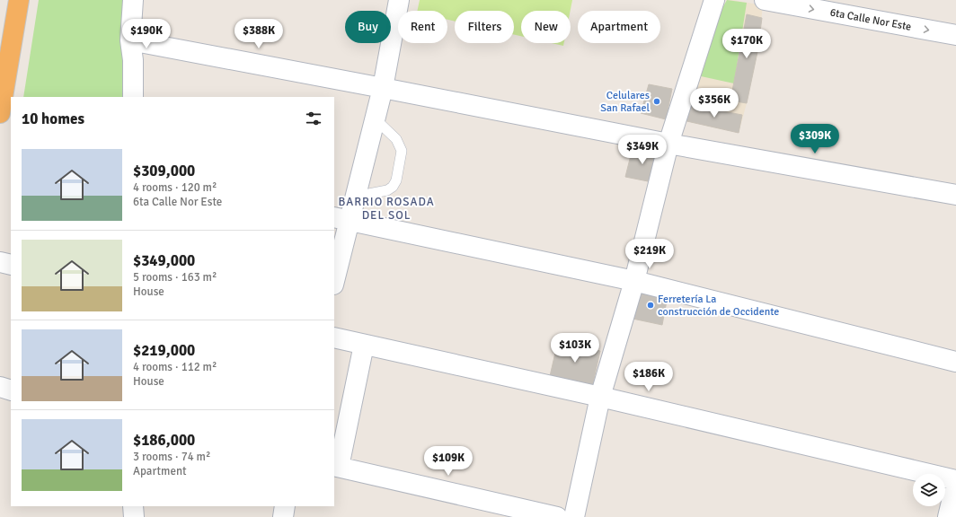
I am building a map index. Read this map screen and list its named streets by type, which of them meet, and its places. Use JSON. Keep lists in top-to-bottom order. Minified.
{"streets":{"street":["6ta Calle Nor Este"]},"districts":["BARRIO ROSADA DEL SOL"],"places":["Celulares San Rafael","Ferretería La construcción de Occidente"],"page":{"chip":["Buy","Rent","Filters","New","Apartment"],"price":["$190K","$388K","$170K","$356K","$309K","$349K","$219K","$103K","$186K","$109K"],"heading":"10 homes","list":[{"name":"$309,000","note":"4 rooms · 120 m² · 6ta Calle Nor Este"},{"name":"$349,000","note":"5 rooms · 163 m² · House"},{"name":"$219,000","note":"4 rooms · 112 m² · House"},{"name":"$186,000","note":"3 rooms · 74 m² · Apartment"}]}}
